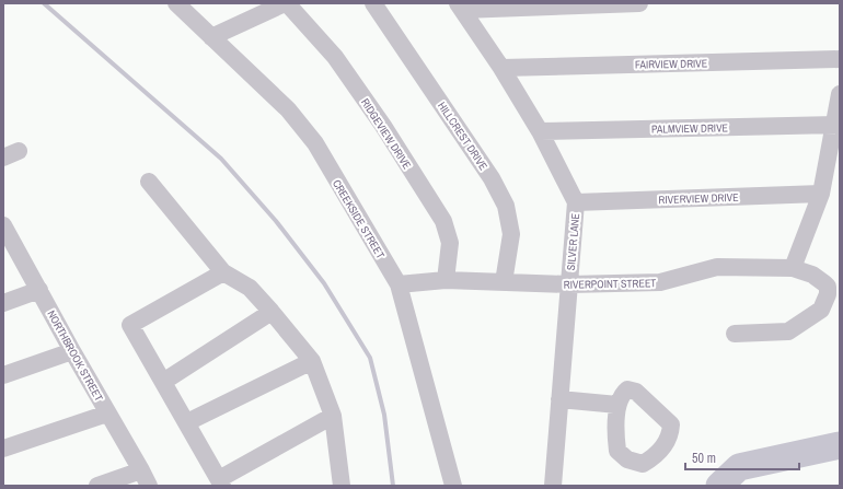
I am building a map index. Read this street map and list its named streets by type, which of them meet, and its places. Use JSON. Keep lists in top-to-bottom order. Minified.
{"streets":{"street":["FAIRVIEW DRIVE","PALMVIEW DRIVE","RIDGEVIEW DRIVE","HILLCREST DRIVE","RIVERVIEW DRIVE","CREEKSIDE STREET","SILVER LANE","RIVERPOINT STREET","NORTHBROOK STREET"]},"crossings":[["FAIRVIEW DRIVE","SILVER LANE"],["PALMVIEW DRIVE","SILVER LANE"],["RIDGEVIEW DRIVE","RIVERPOINT STREET"],["HILLCREST DRIVE","RIVERPOINT STREET"],["RIVERVIEW DRIVE","SILVER LANE"],["CREEKSIDE STREET","RIVERPOINT STREET"],["SILVER LANE","RIVERPOINT STREET"]],"scale_bar":"50 m"}
